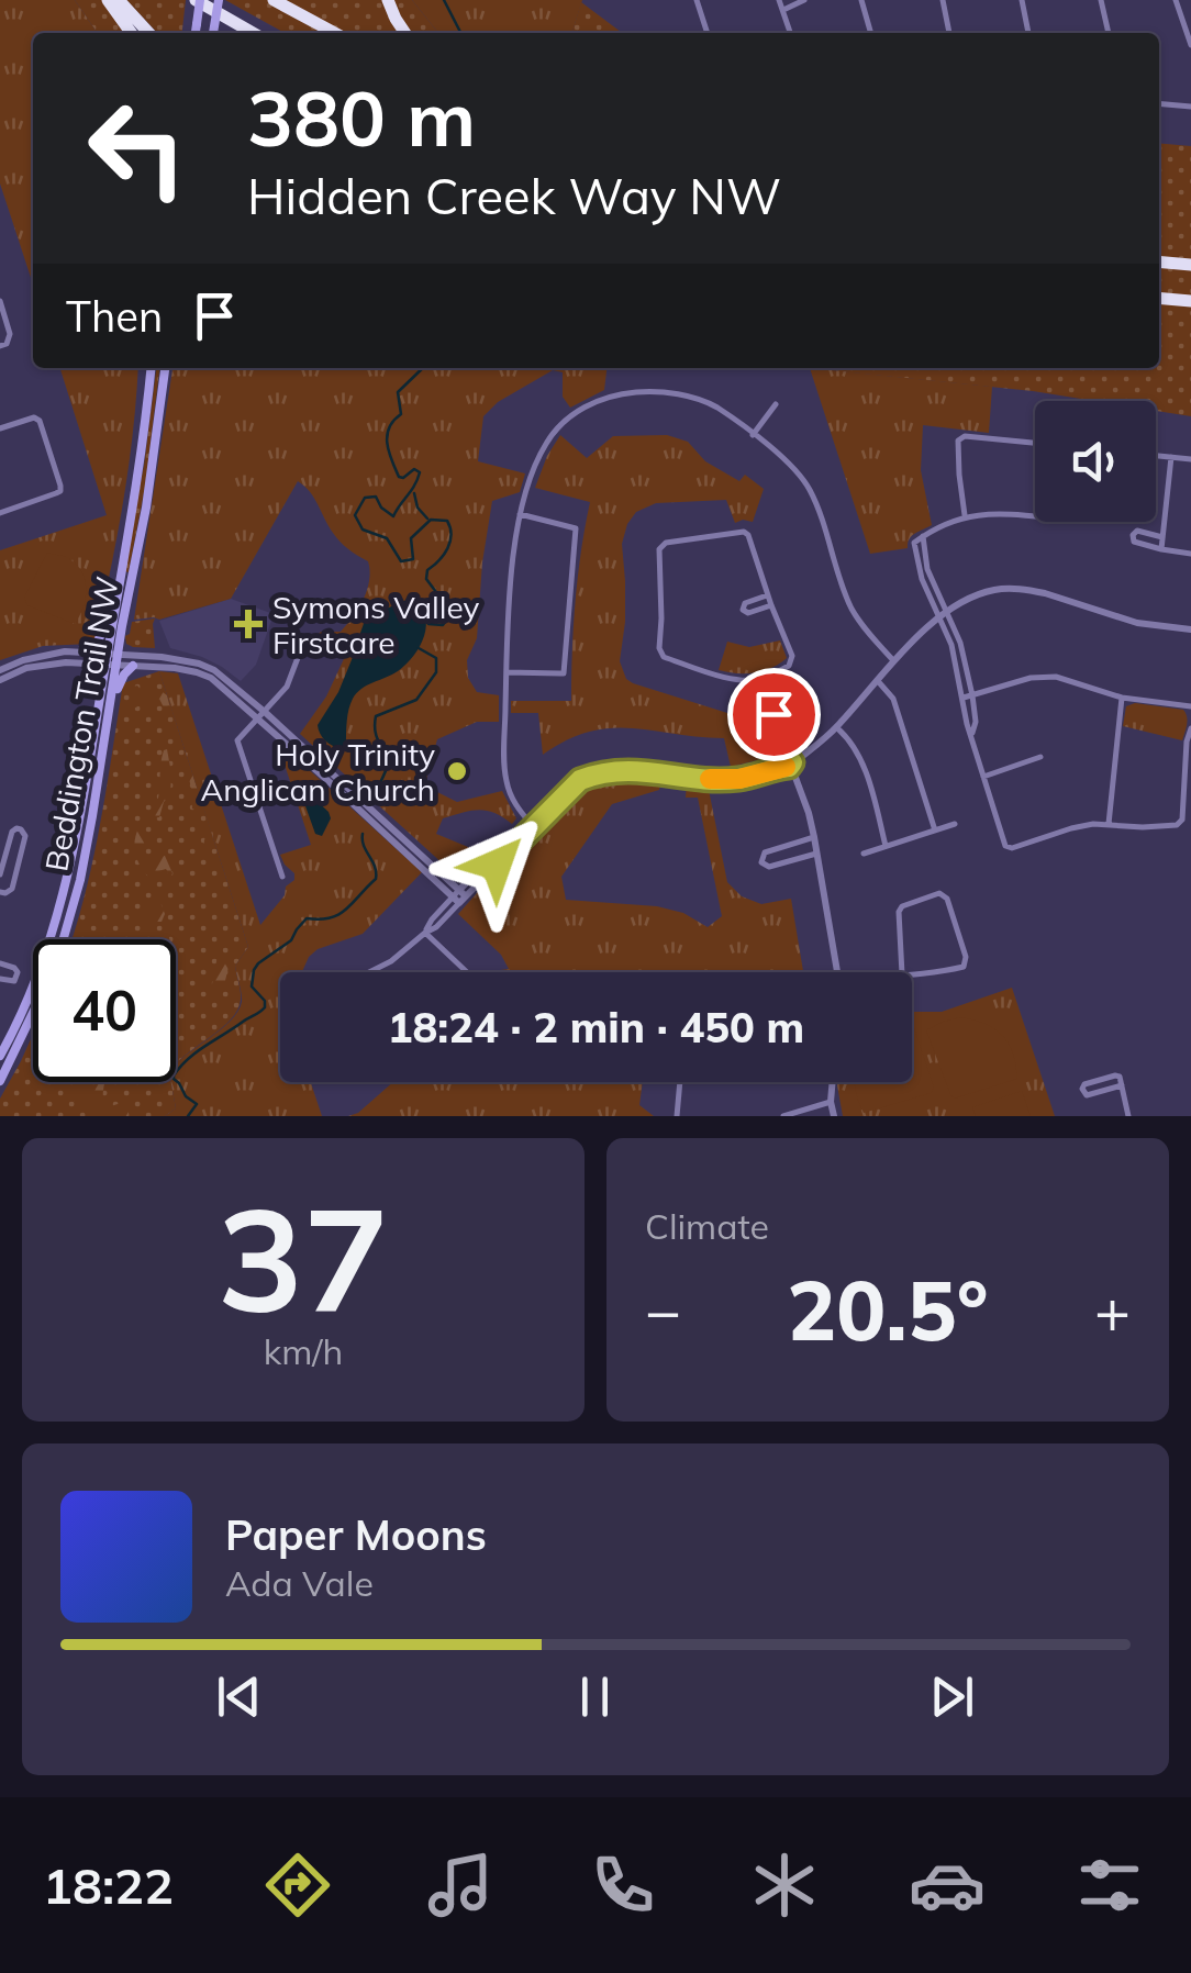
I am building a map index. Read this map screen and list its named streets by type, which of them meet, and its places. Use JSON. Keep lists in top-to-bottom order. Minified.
{"streets":{"main road":["Beddington Trail NW"]},"places":{"health":["Symons Valley Firstcare"],"other":["Holy Trinity Anglican Church"]},"page":{"turn":["380 m","Hidden Creek Way NW"],"then":"Then","limit":"40","trip":"18:24 · 2 min · 450 m","tile":[["37","km/h"],"Climate"],"heat":["−","20.5°","+"],"song":["Paper Moons","Ada Vale"],"tabs":"18:22"}}
